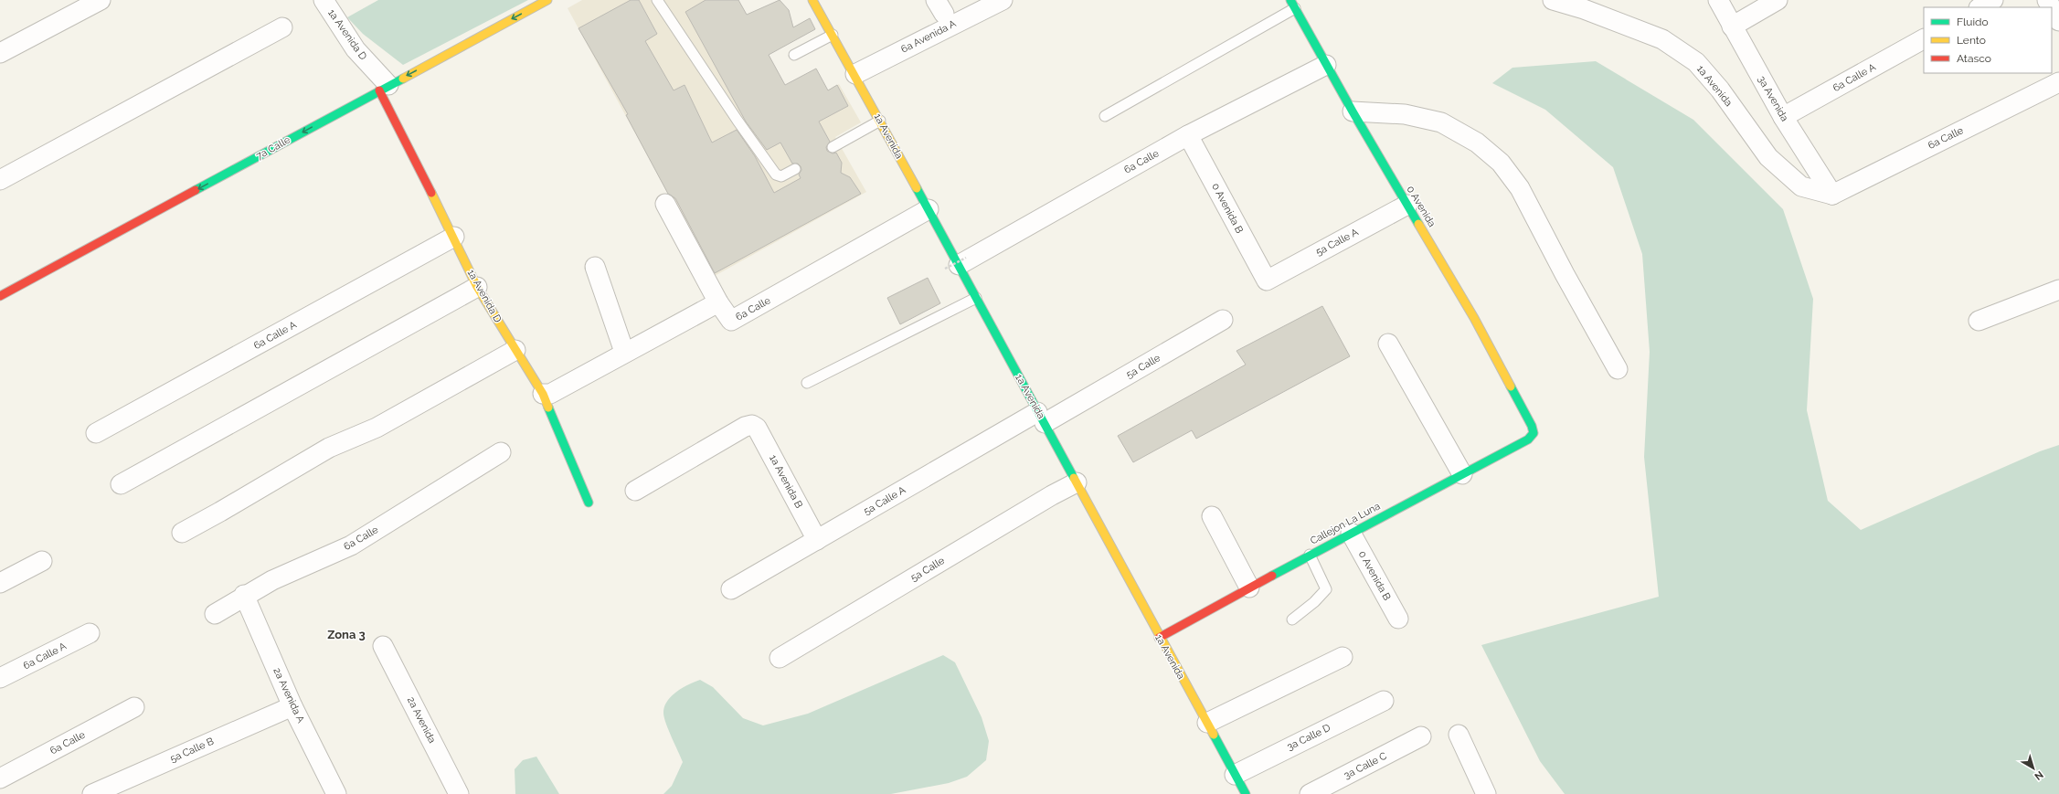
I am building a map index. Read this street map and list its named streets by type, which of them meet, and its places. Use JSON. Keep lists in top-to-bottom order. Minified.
{"streets":{"street":["1a Avenida D","6a Avenida A","6a Calle A","1a Avenida","3a Avenida","6a Calle","7a Calle","0 Avenida","0 Avenida B","5a Calle A","5a Calle","1a Avenida B","Callejon La Luna","2a Avenida A","2a Avenida","3a Calle D","5a Calle B","3a Calle C"]},"crossings":[["1a Avenida D","6a Calle A"],["1a Avenida D","7a Calle"],["6a Avenida A","1a Avenida"],["6a Calle A","3a Avenida"],["1a Avenida","3a Avenida"],["1a Avenida","6a Calle"],["1a Avenida","5a Calle A"],["1a Avenida","5a Calle"],["1a Avenida","Callejon La Luna"],["1a Avenida","3a Calle D"],["3a Avenida","6a Calle"],["6a Calle","0 Avenida"],["6a Calle","0 Avenida B"],["6a Calle","2a Avenida A"],["0 Avenida","5a Calle A"],["0 Avenida","Callejon La Luna"],["0 Avenida B","5a Calle A"],["0 Avenida B","Callejon La Luna"],["5a Calle A","5a Calle"],["5a Calle A","1a Avenida B"],["2a Avenida A","5a Calle B"]],"one_way":["7a Calle"],"districts":["Zona 3"],"legend":["Fluido","Lento","Atasco"],"north":"bottom right"}
